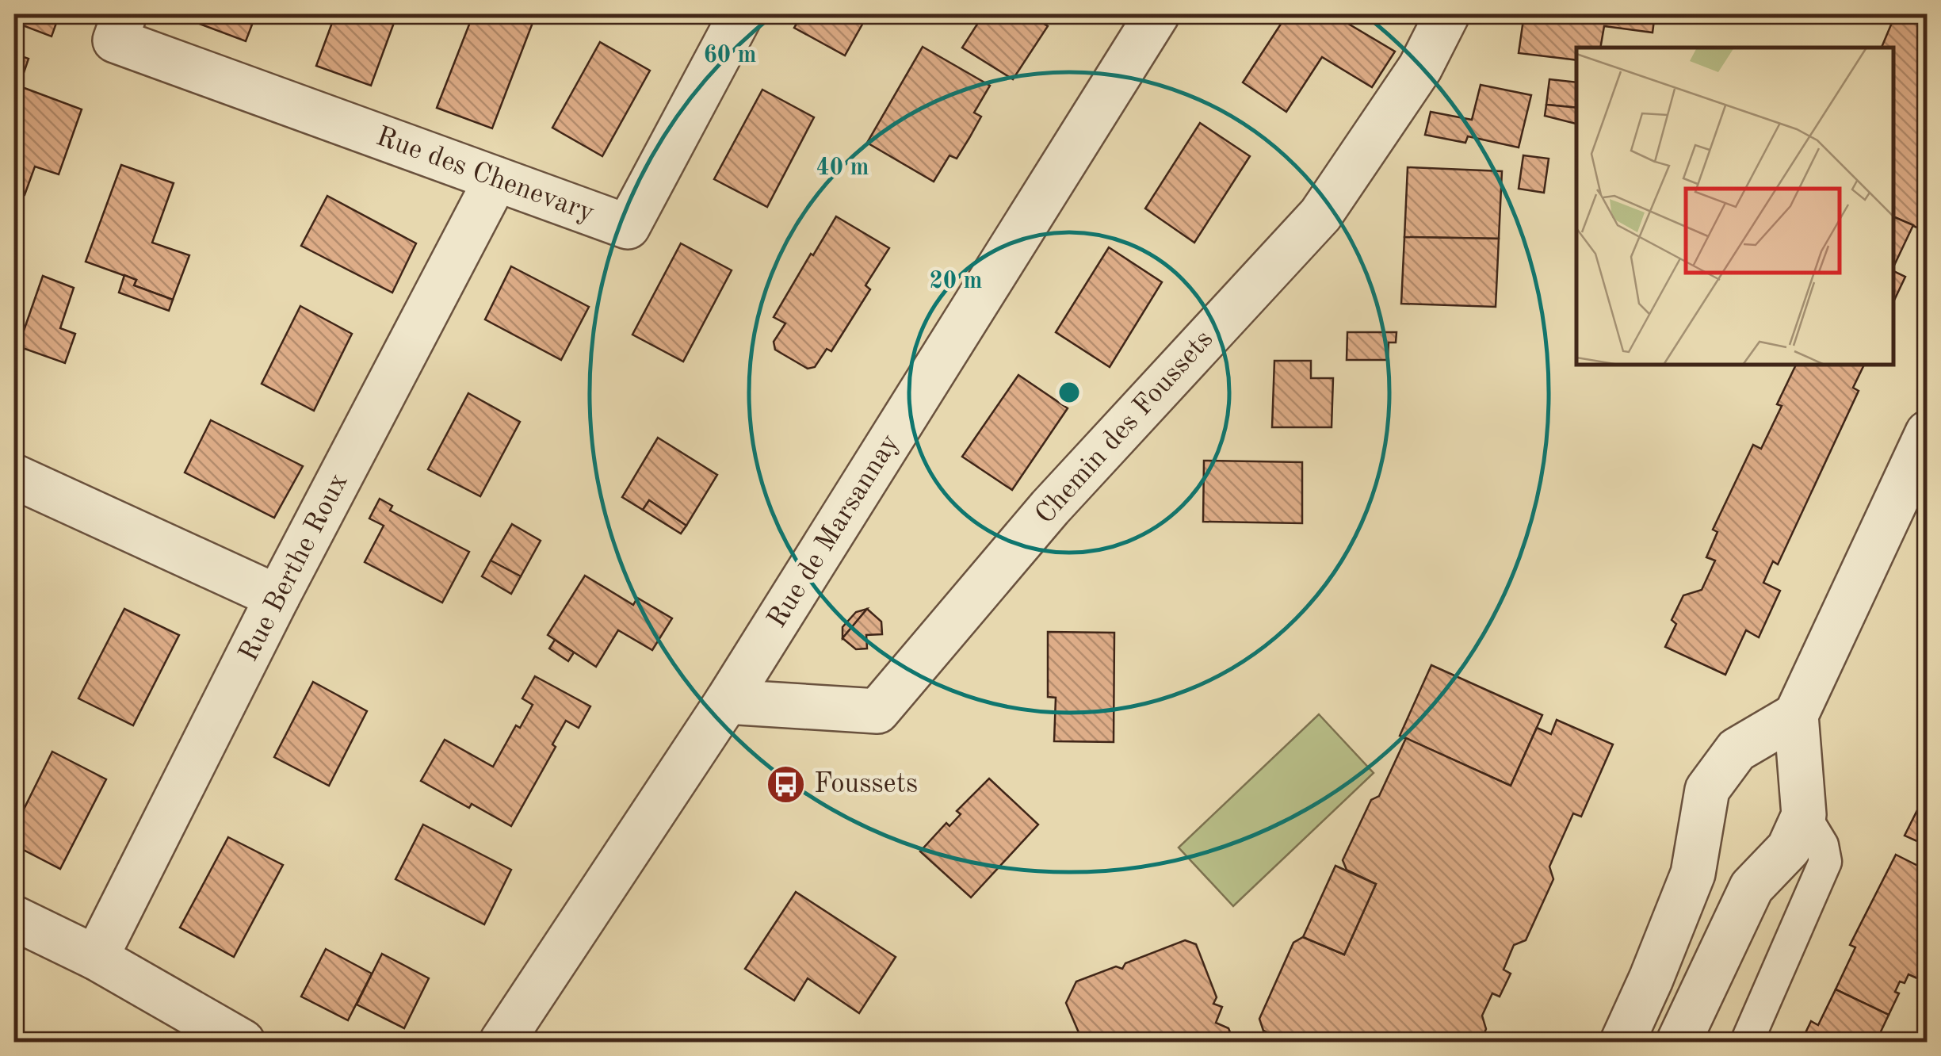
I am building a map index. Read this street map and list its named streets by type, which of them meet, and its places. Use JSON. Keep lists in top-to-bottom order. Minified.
{"streets":{"street":["Rue des Chenevary","Chemin des Foussets","Rue de Marsannay","Rue Berthe Roux"]},"crossings":[["Rue des Chenevary","Rue Berthe Roux"],["Chemin des Foussets","Rue de Marsannay"]],"places":{"bus stop":["Foussets"]},"rings":["60 m","40 m","20 m"]}
